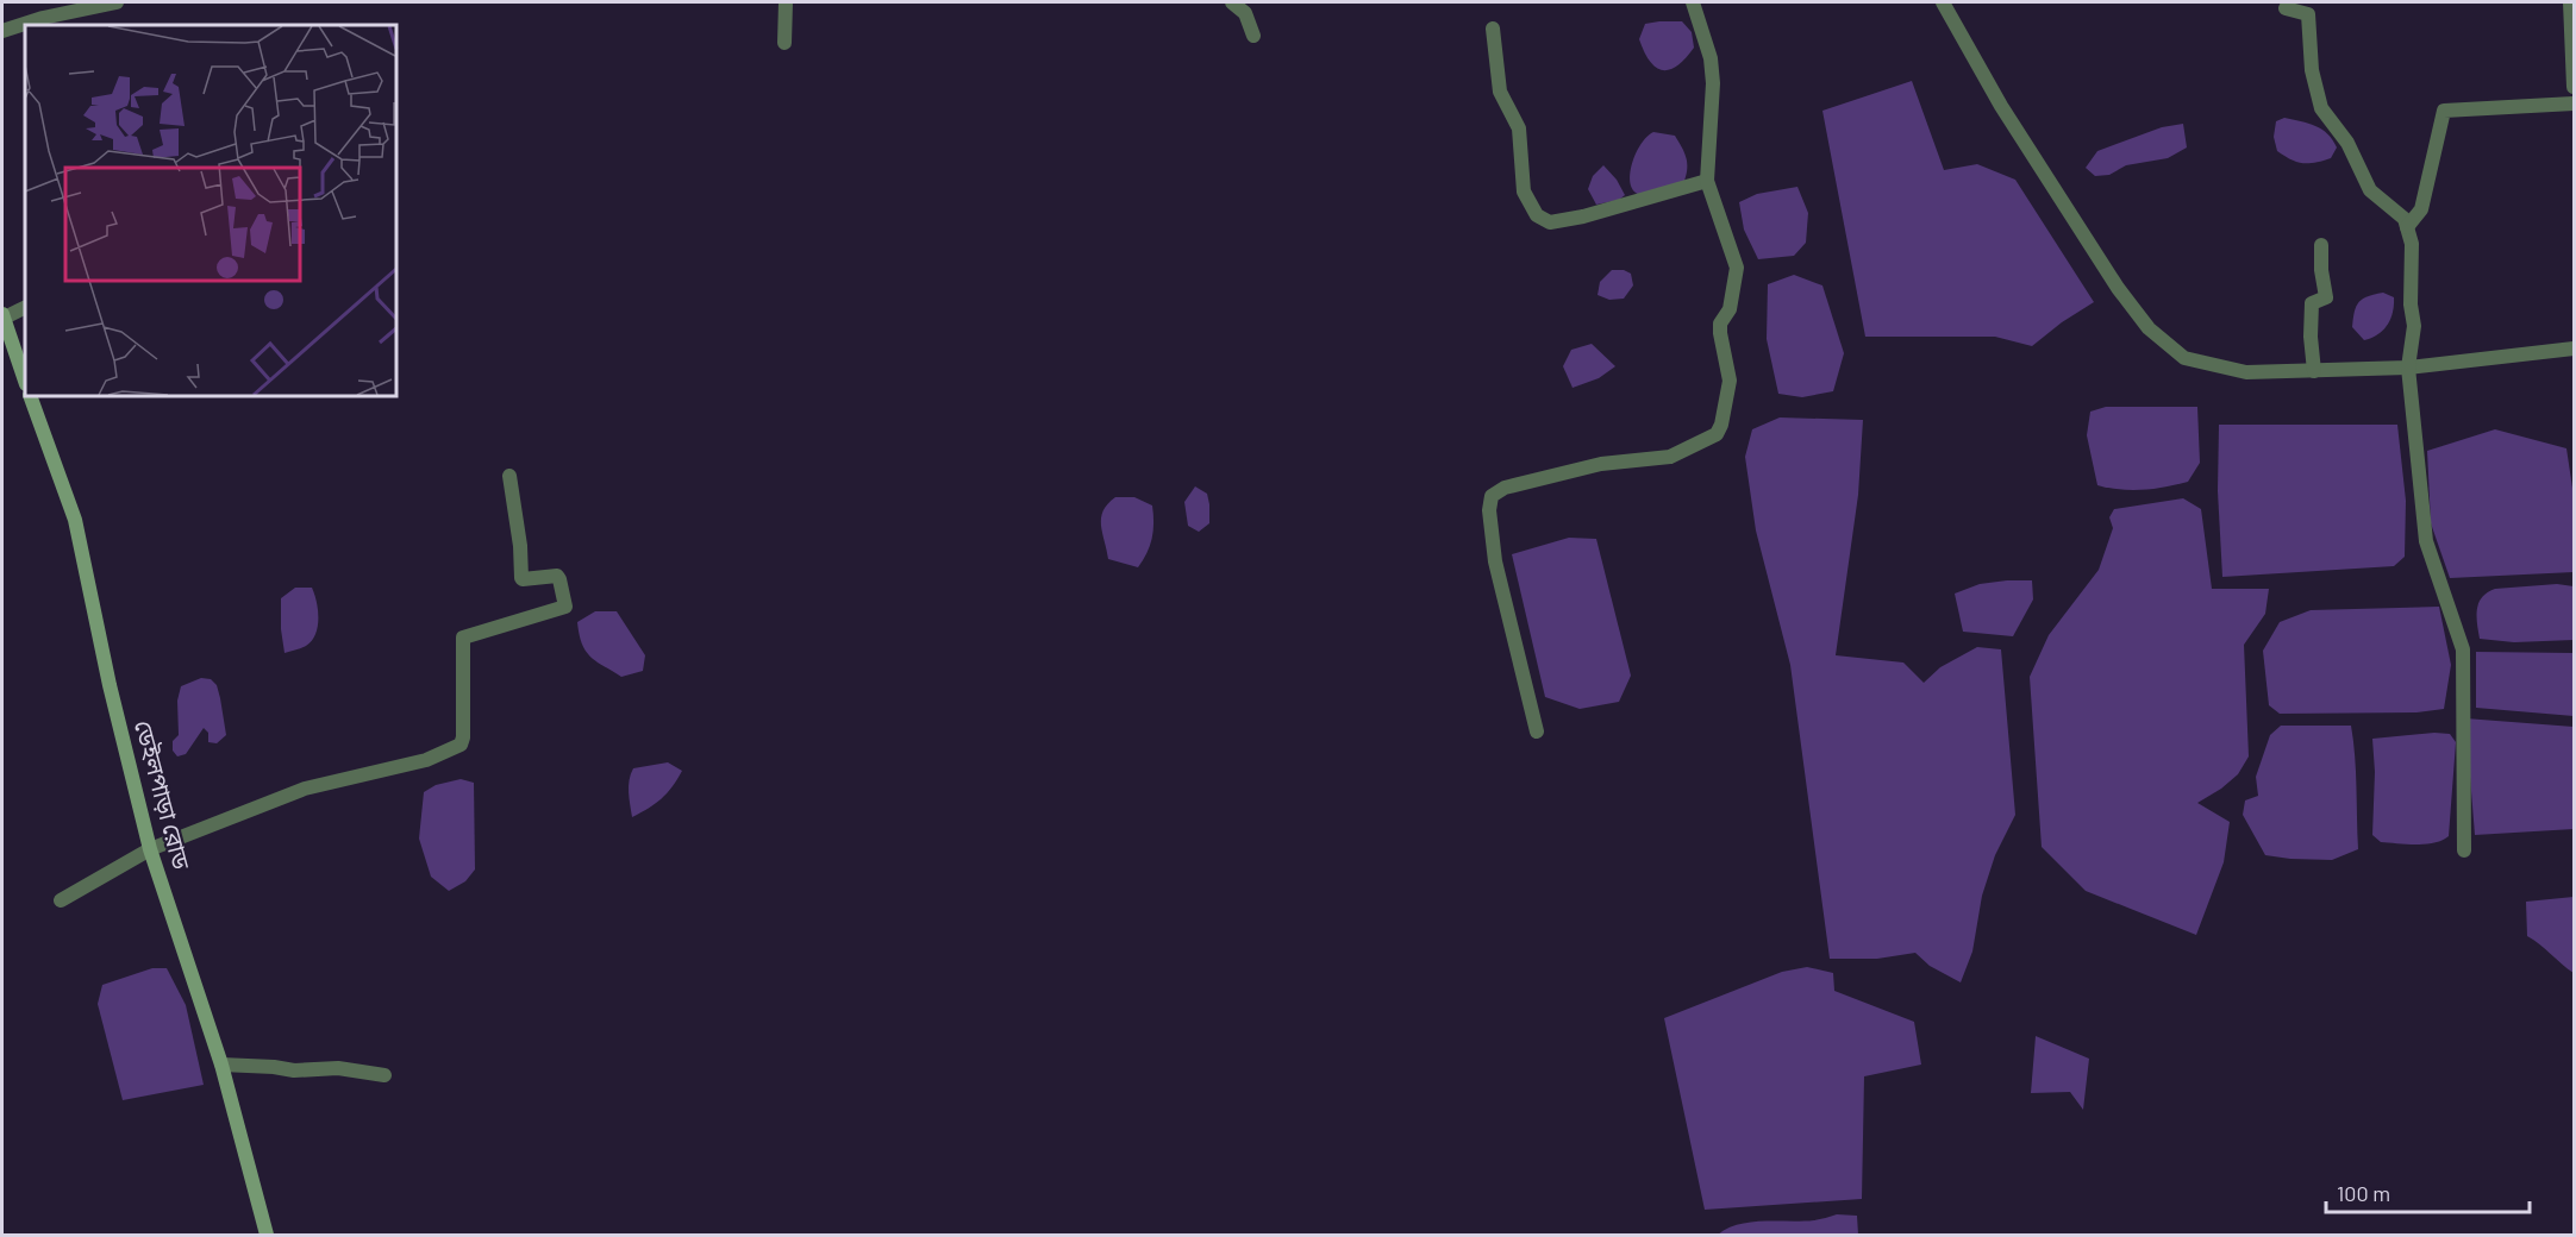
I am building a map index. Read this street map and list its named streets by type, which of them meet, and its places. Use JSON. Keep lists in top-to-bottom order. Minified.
{"streets":{"main road":["ডেইলপাড়া রোড"]},"scale_bar":"100 m"}
